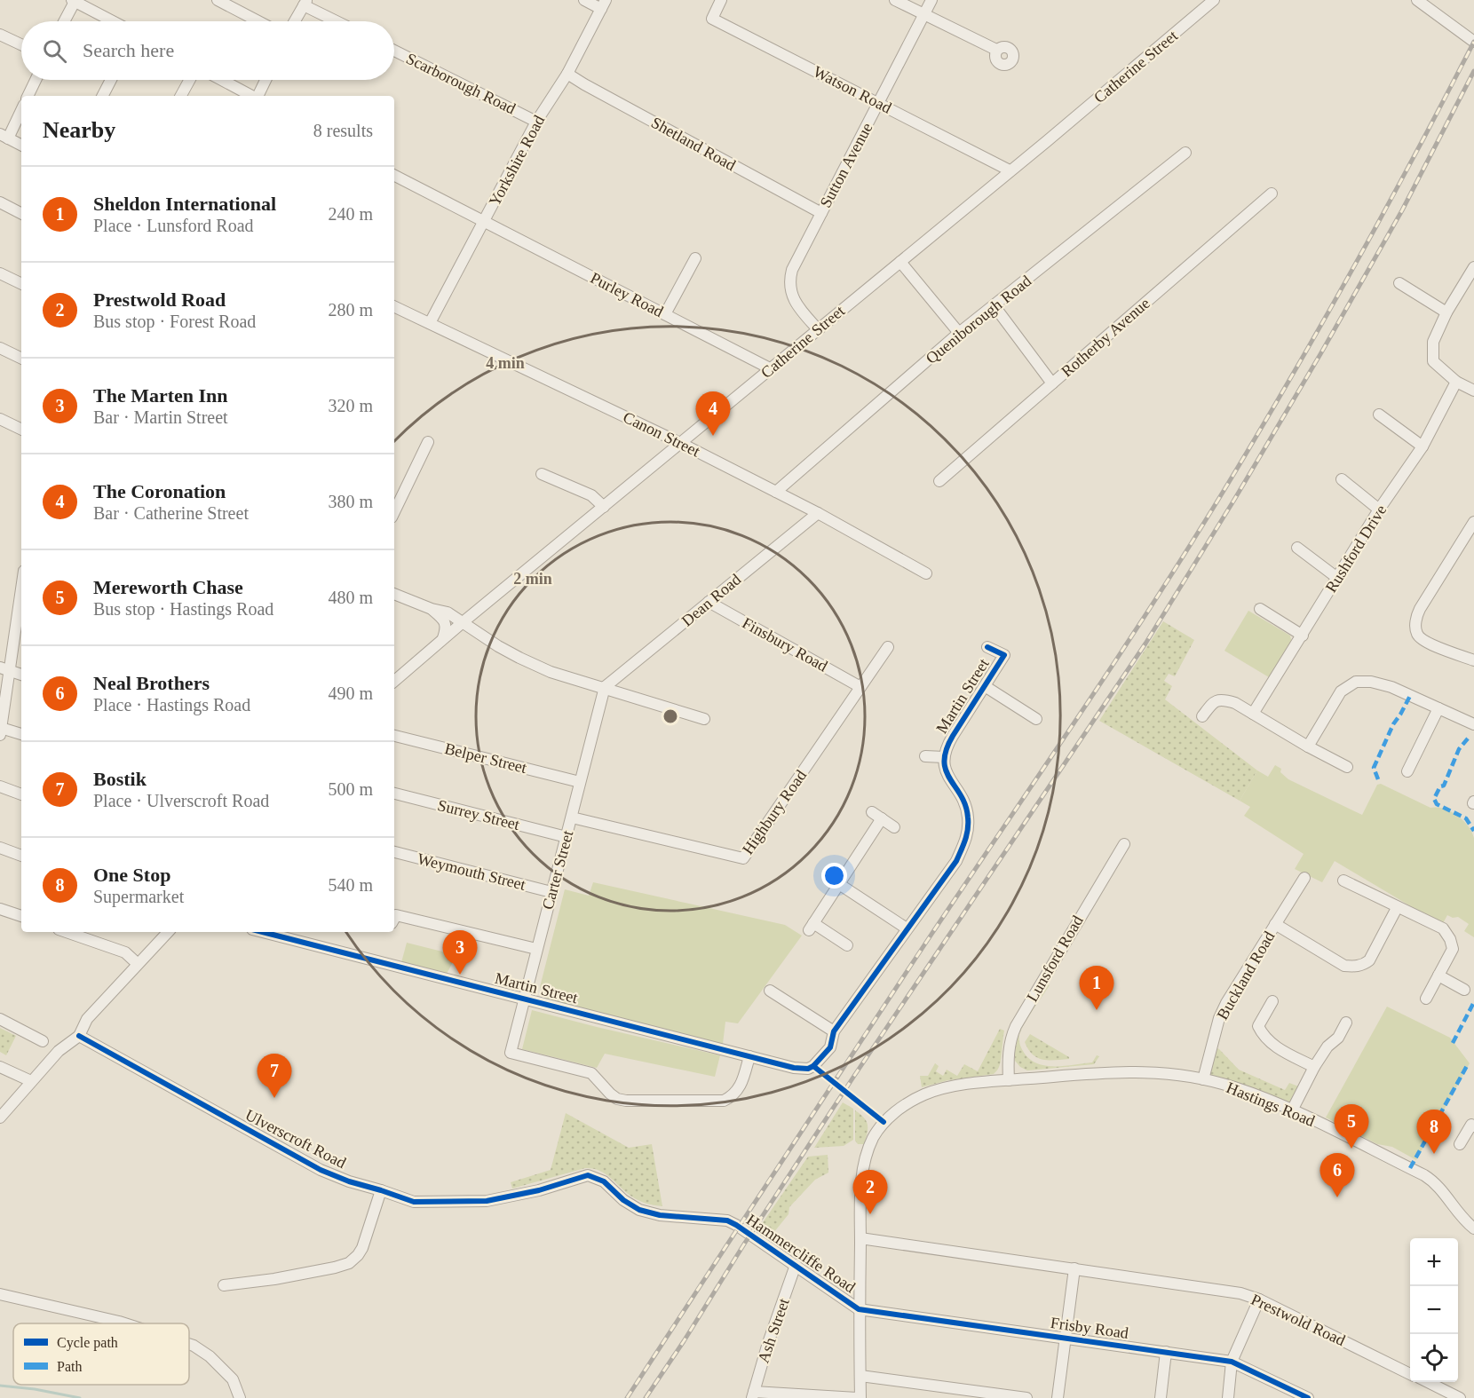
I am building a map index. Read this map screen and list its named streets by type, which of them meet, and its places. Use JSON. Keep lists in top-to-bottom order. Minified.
{"streets":{"street":["Catherine Street","Scarborough Road","Watson Road","Shetland Road","Yorkshire Road","Sutton Avenue","Purley Road","Queniborough Road","Rotherby Avenue","Canon Street","Rushford Drive","Dean Road","Finsbury Road","Martin Street","Belper Street","Highbury Road","Surrey Street","Carter Street","Weymouth Street","Lunsford Road","Buckland Road","Hastings Road","Ulverscroft Road","Hammercliffe Road","Prestwold Road","Frisby Road","Ash Street"]},"crossings":[["Catherine Street","Watson Road"],["Catherine Street","Sutton Avenue"],["Catherine Street","Purley Road"],["Catherine Street","Canon Street"],["Scarborough Road","Yorkshire Road"],["Watson Road","Sutton Avenue"],["Shetland Road","Yorkshire Road"],["Shetland Road","Sutton Avenue"],["Yorkshire Road","Purley Road"],["Yorkshire Road","Canon Street"],["Queniborough Road","Canon Street"],["Canon Street","Dean Road"],["Dean Road","Finsbury Road"],["Dean Road","Carter Street"],["Finsbury Road","Highbury Road"],["Martin Street","Carter Street"],["Belper Street","Carter Street"],["Highbury Road","Carter Street"],["Surrey Street","Carter Street"],["Carter Street","Weymouth Street"],["Lunsford Road","Hastings Road"],["Buckland Road","Hastings Road"],["Hastings Road","Prestwold Road"],["Ulverscroft Road","Hammercliffe Road"],["Hammercliffe Road","Frisby Road"],["Hammercliffe Road","Ash Street"]],"legend":["Cycle path","Path"],"page":{"search":"Search here","heading":["Nearby","8 results"],"list":[{"mark":"1","name":"Sheldon International","note":"Place · Lunsford Road","value":"240 m"},{"mark":"2","name":"Prestwold Road","note":"Bus stop · Forest Road","value":"280 m"},{"mark":"3","name":"The Marten Inn","note":"Bar · Martin Street","value":"320 m"},{"mark":"4","name":"The Coronation","note":"Bar · Catherine Street","value":"380 m"},{"mark":"5","name":"Mereworth Chase","note":"Bus stop · Hastings Road","value":"480 m"},{"mark":"6","name":"Neal Brothers","note":"Place · Hastings Road","value":"490 m"},{"mark":"7","name":"Bostik","note":"Place · Ulverscroft Road","value":"500 m"},{"mark":"8","name":"One Stop","note":"Supermarket","value":"540 m"}],"pins":["4","3","1","7","5","8","6","2"],"map_buttons":["+","−"]},"rings":["4 min","2 min"]}
